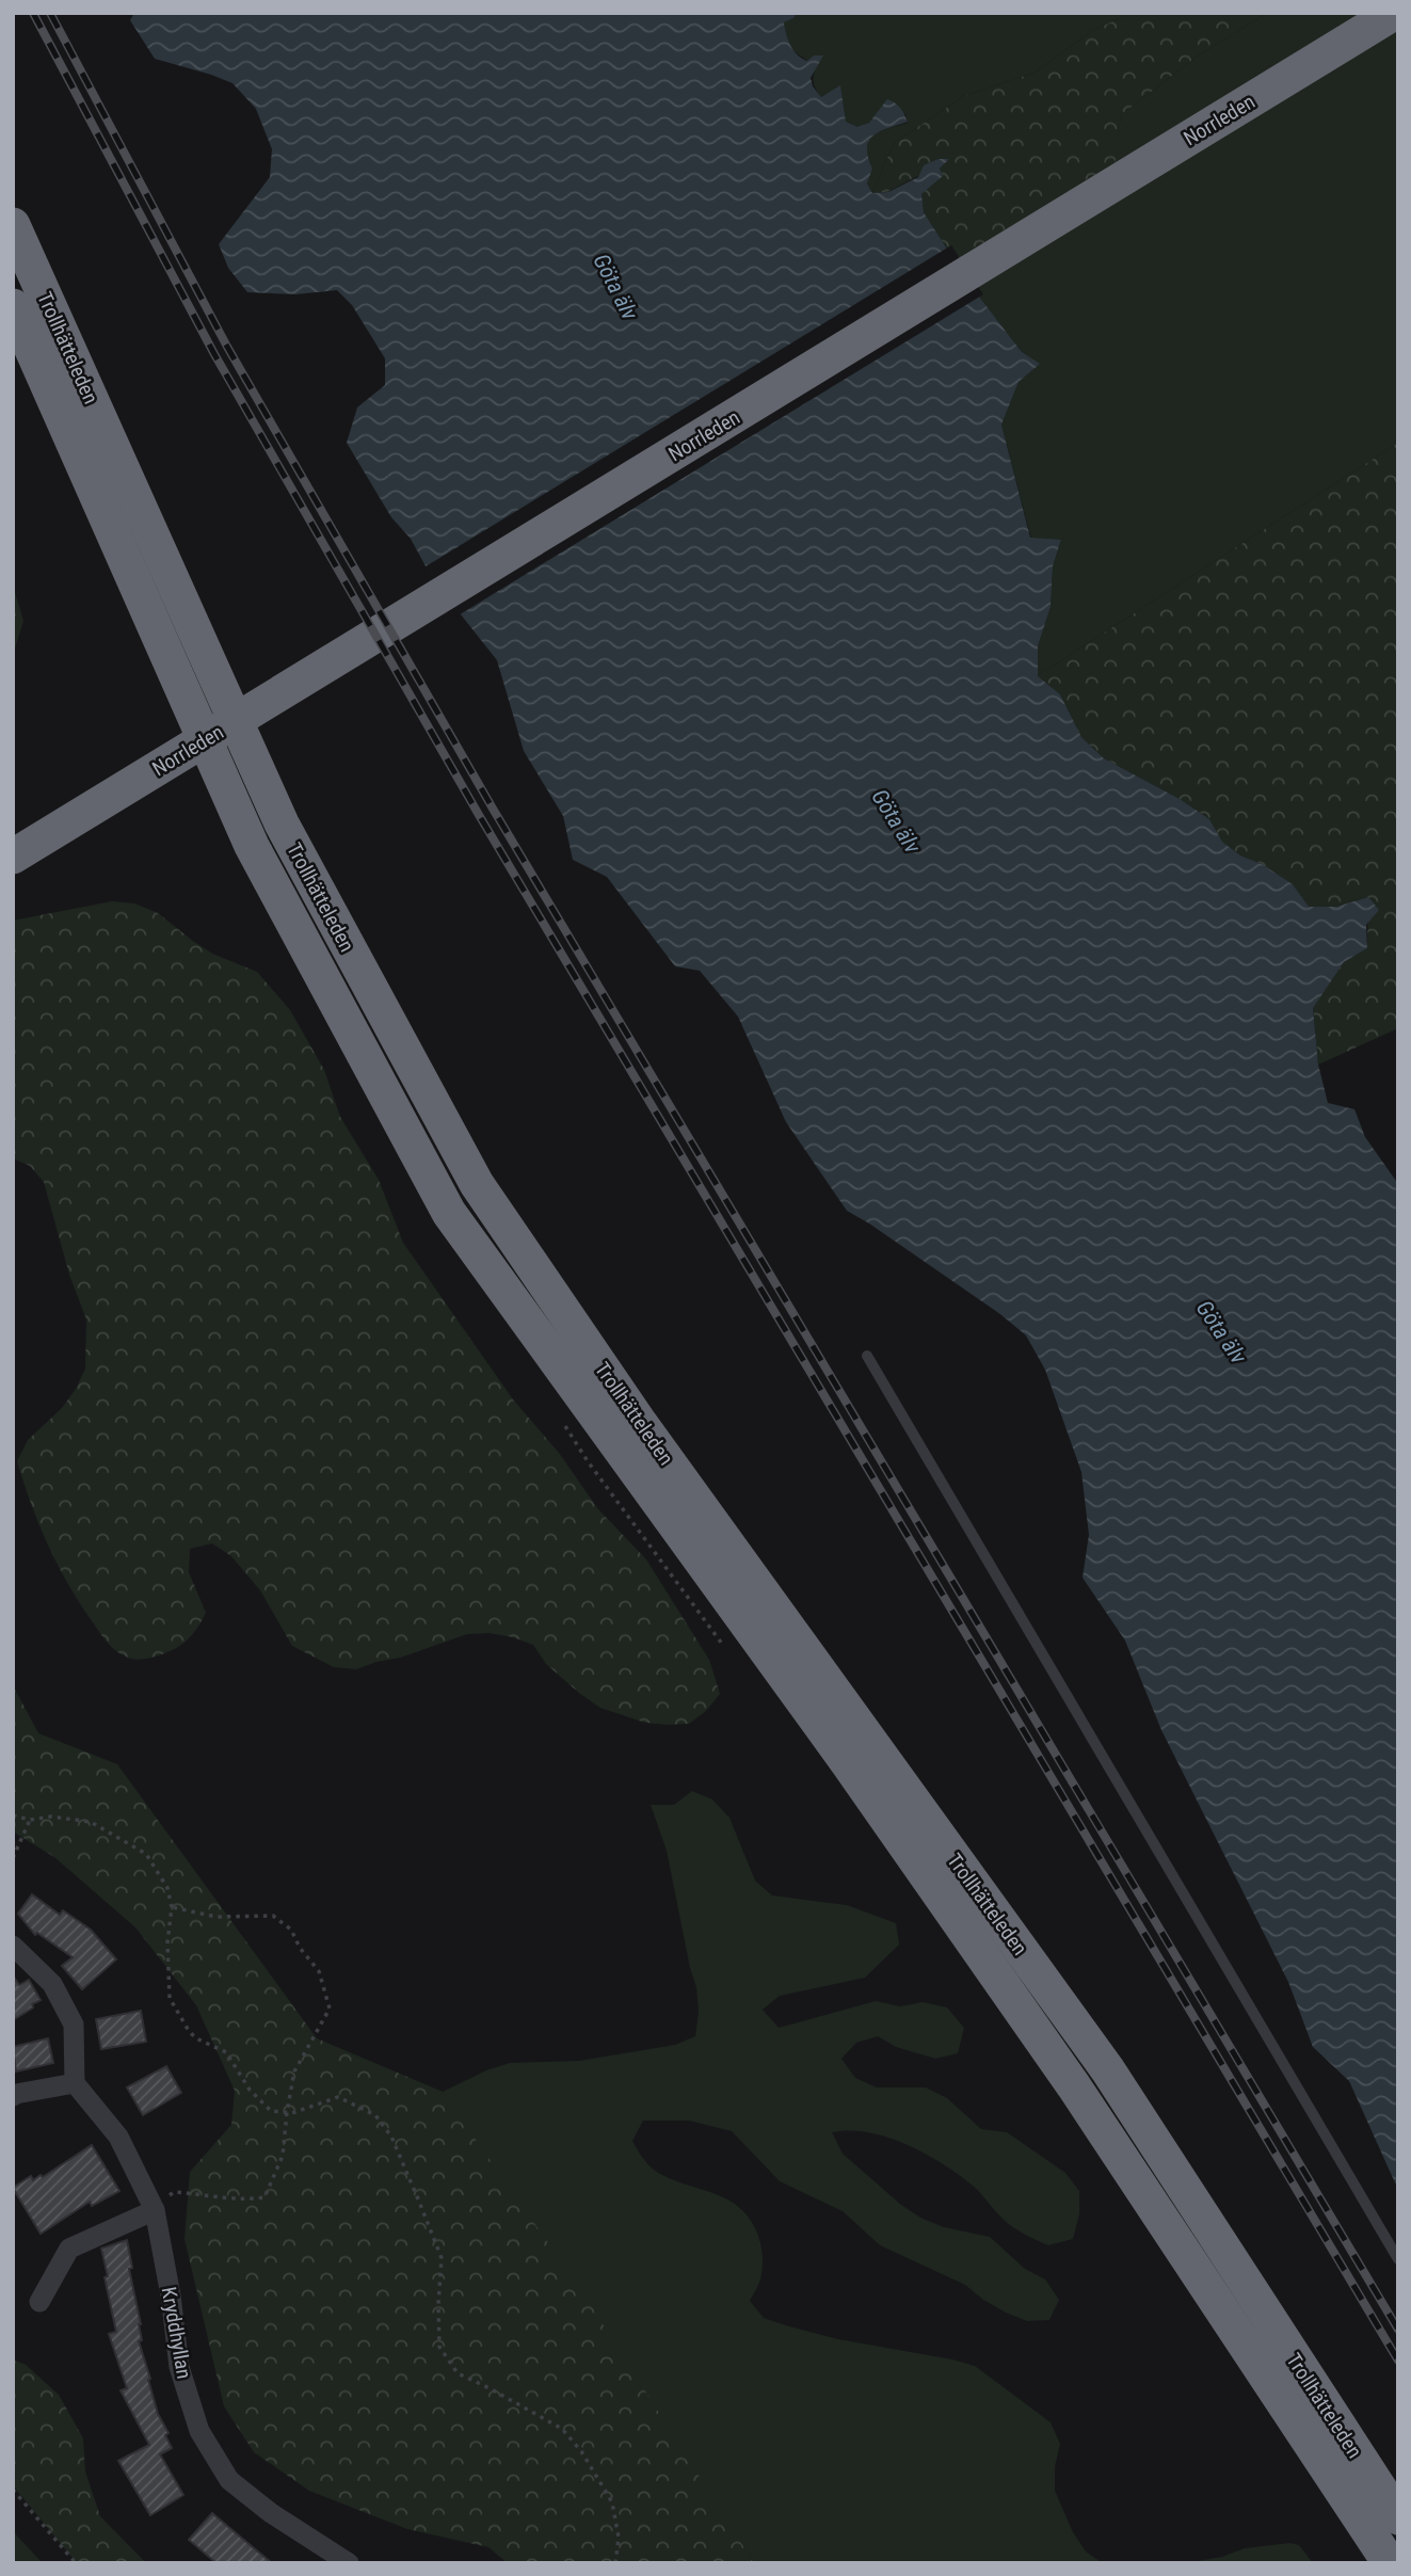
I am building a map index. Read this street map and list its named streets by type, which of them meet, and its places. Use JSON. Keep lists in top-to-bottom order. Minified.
{"streets":{"highway":["Norrleden","Trollhätteleden"],"street":["Kryddhyllan"]},"water":["Göta älv"]}
